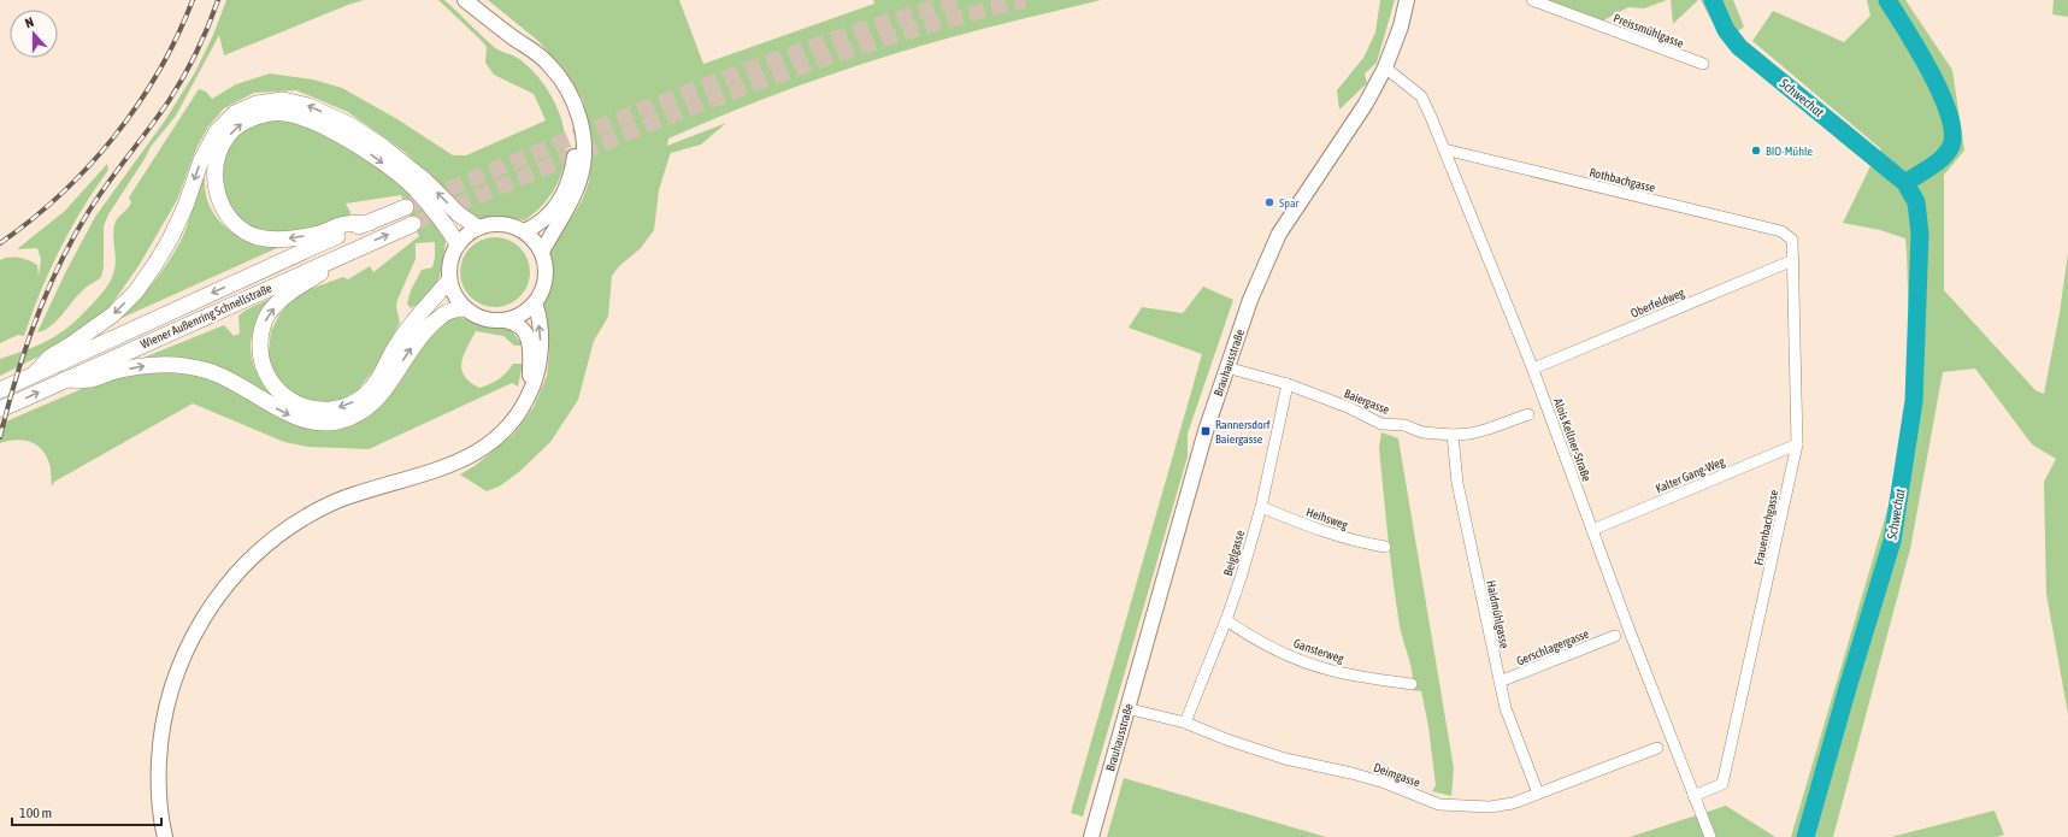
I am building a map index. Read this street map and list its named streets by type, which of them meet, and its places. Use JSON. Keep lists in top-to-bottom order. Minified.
{"streets":{"highway":["Wiener Außenring Schnellstraße"],"main road":["Brauhausstraße"],"street":["Preissmühlgasse","Rothbachgasse","Oberfeldweg","Baiergasse","Alois Kellner-Straße","Kalter Gang-Weg","Heihsweg","Frauenbachgasse","Beiglgasse","Haidmühlgasse","Gerschlagergasse","Gansterweg","Deimgasse"]},"crossings":[["Rothbachgasse","Alois Kellner-Straße"],["Rothbachgasse","Frauenbachgasse"],["Oberfeldweg","Alois Kellner-Straße"],["Oberfeldweg","Frauenbachgasse"],["Brauhausstraße","Baiergasse"],["Brauhausstraße","Alois Kellner-Straße"],["Brauhausstraße","Deimgasse"],["Baiergasse","Beiglgasse"],["Baiergasse","Haidmühlgasse"],["Alois Kellner-Straße","Kalter Gang-Weg"],["Alois Kellner-Straße","Frauenbachgasse"],["Kalter Gang-Weg","Frauenbachgasse"],["Heihsweg","Beiglgasse"],["Beiglgasse","Gansterweg"],["Beiglgasse","Deimgasse"],["Haidmühlgasse","Gerschlagergasse"],["Haidmühlgasse","Deimgasse"]],"water":["Schwechat"],"places":{"other":["BIO-Mühle","Spar"],"transit":["Rannersdorf Baiergasse"]},"scale_bar":"100 m","north":"top"}
